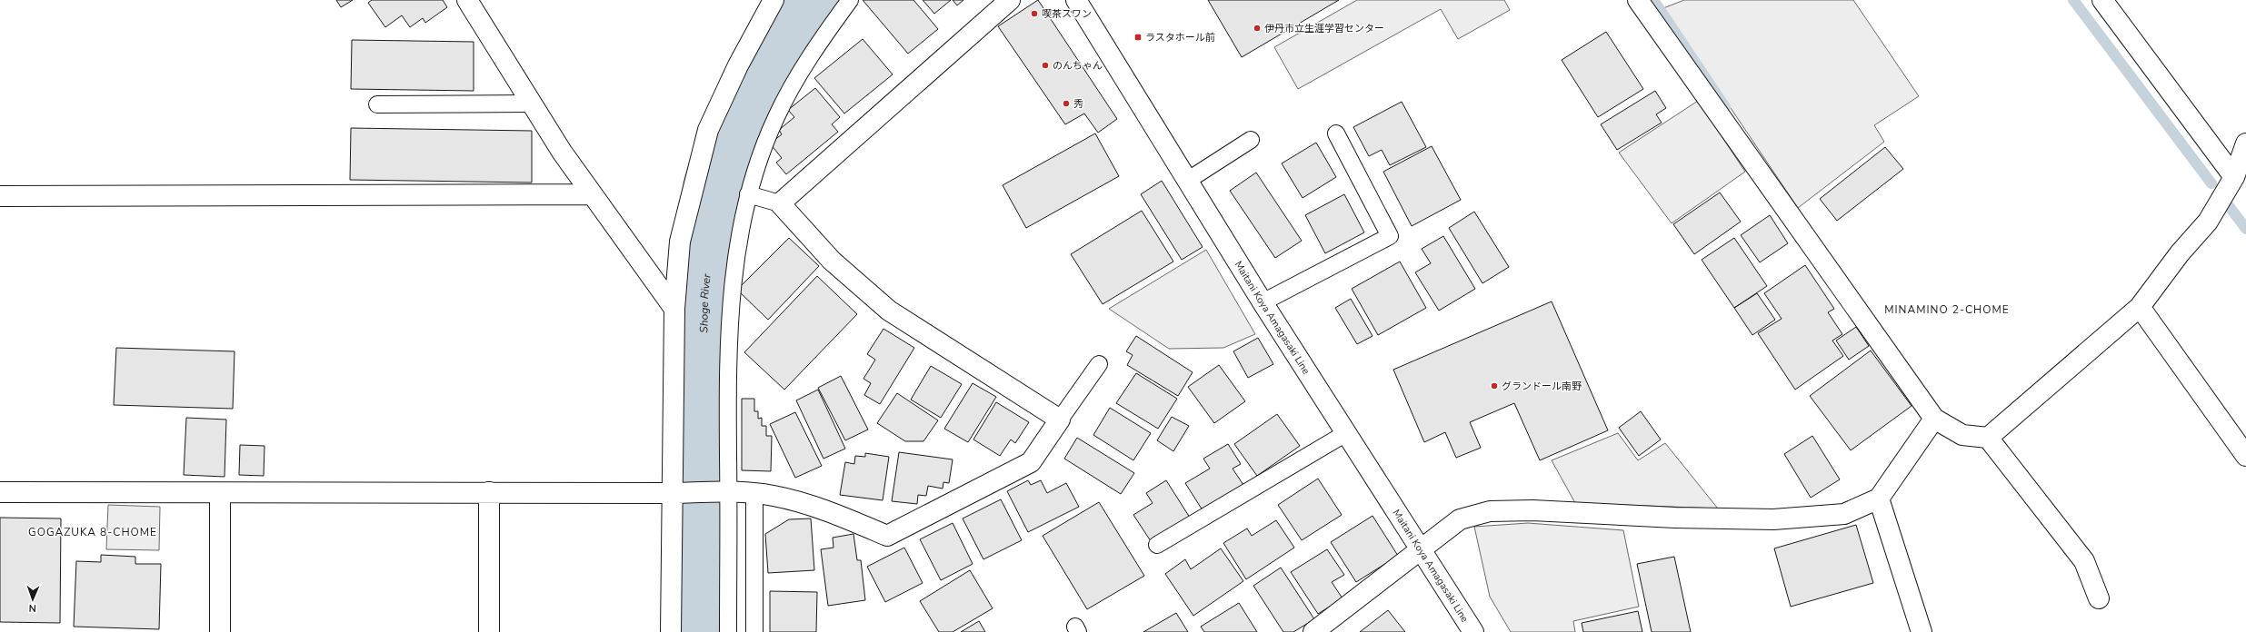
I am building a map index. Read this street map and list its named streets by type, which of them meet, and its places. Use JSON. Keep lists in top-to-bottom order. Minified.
{"streets":{"street":["Maitani Koya Amagasaki Line"]},"districts":["MINAMINO 2-CHOME","GOGAZUKA 8-CHOME"],"water":["Shoge River"],"places":{"other":["喫茶スワン","伊丹市立生涯学習センター","のんちゃん","秀","グランドール南野"],"transit":["ラスタホール前"]},"north":"bottom"}
